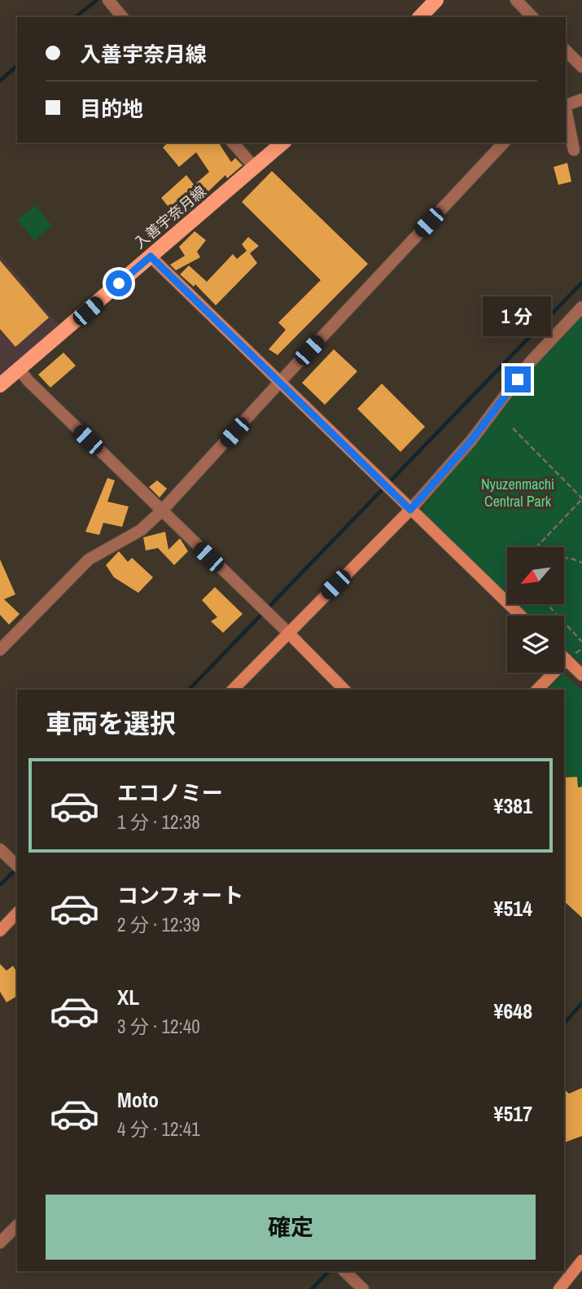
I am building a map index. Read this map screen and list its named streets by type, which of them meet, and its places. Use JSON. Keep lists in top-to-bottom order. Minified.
{"streets":{"main road":["入善宇奈月線"]},"parks":["Nyuzenmachi Central Park"],"north":"bottom left","page":{"banner":["入善宇奈月線","目的地"],"bubble":"1 分","heading":"車両を選択","list":[{"name":"エコノミー","note":"1 分 · 12:38","value":"¥381"},{"name":"コンフォート","note":"2 分 · 12:39","value":"¥514"},{"name":"XL","note":"3 分 · 12:40","value":"¥648"},{"name":"Moto","note":"4 分 · 12:41","value":"¥517"}],"buttons":"確定"}}
